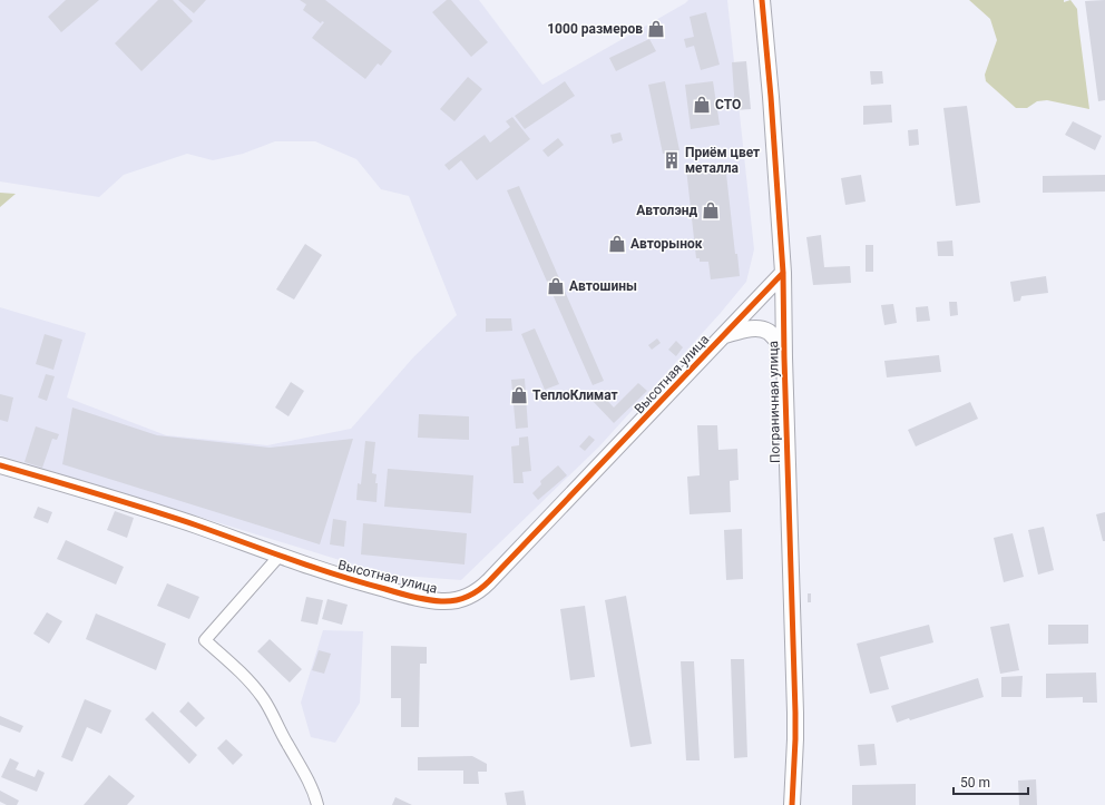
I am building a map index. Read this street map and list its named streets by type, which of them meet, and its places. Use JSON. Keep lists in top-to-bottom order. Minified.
{"streets":{"street":["Высотная улица","Пограничная улица"]},"crossings":[["Высотная улица","Пограничная улица"]],"places":{"shop":["1000 размеров","СТО","Автолэнд","Авторынок","Автошины","ТеплоКлимат"],"building":["Приём цвет металла"]},"scale_bar":"50 m"}
